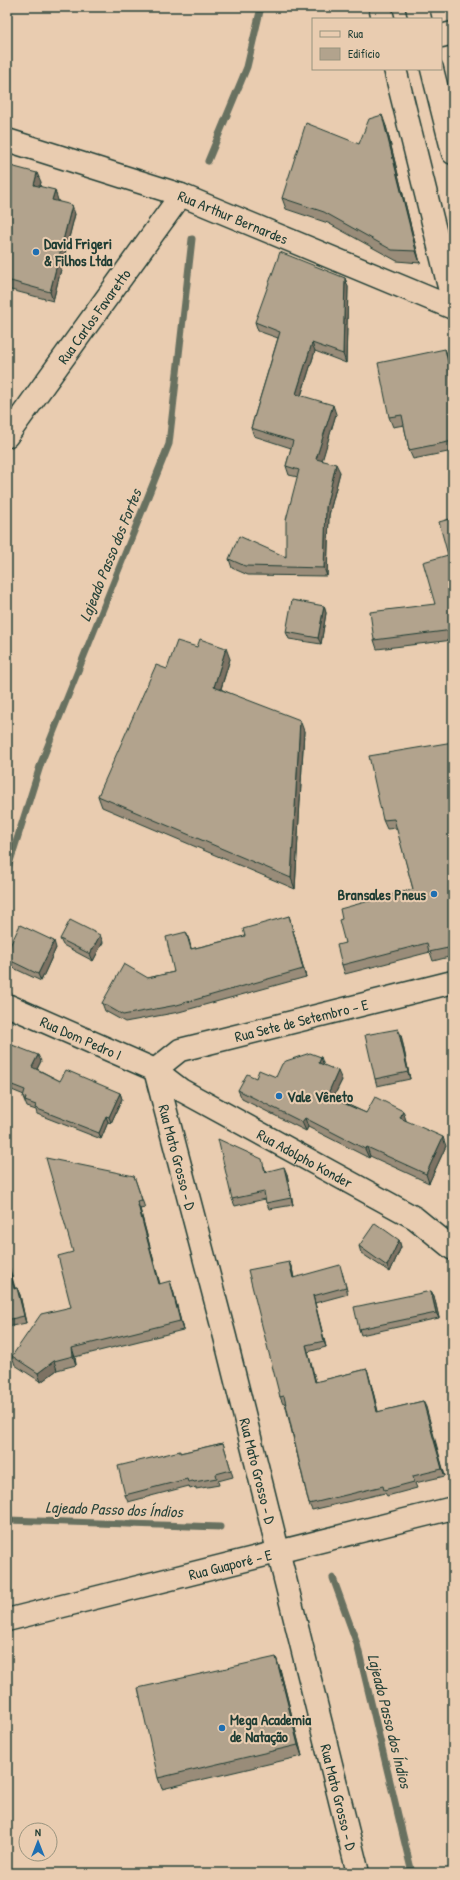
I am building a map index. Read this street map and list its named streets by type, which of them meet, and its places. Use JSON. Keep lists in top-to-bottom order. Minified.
{"streets":{"street":["Rua Arthur Bernardes","Rua Carlos Favaretto","Rua Sete de Setembro - E","Rua Dom Pedro I","Rua Mato Grosso - D","Rua Adolpho Konder","Rua Guaporé - E"]},"crossings":[["Rua Arthur Bernardes","Rua Carlos Favaretto"],["Rua Sete de Setembro - E","Rua Dom Pedro I"],["Rua Sete de Setembro - E","Rua Mato Grosso - D"],["Rua Sete de Setembro - E","Rua Adolpho Konder"],["Rua Dom Pedro I","Rua Mato Grosso - D"],["Rua Dom Pedro I","Rua Adolpho Konder"],["Rua Mato Grosso - D","Rua Adolpho Konder"],["Rua Mato Grosso - D","Rua Guaporé - E"]],"water":["Lajeado Passo dos Fortes","Lajeado Passo dos Índios"],"places":["David Frigeri & Filhos Ltda","Bransales Pneus","Vale Vêneto","Mega Academia de Natação"],"legend":["Rua","Edifício"],"north":"top"}
